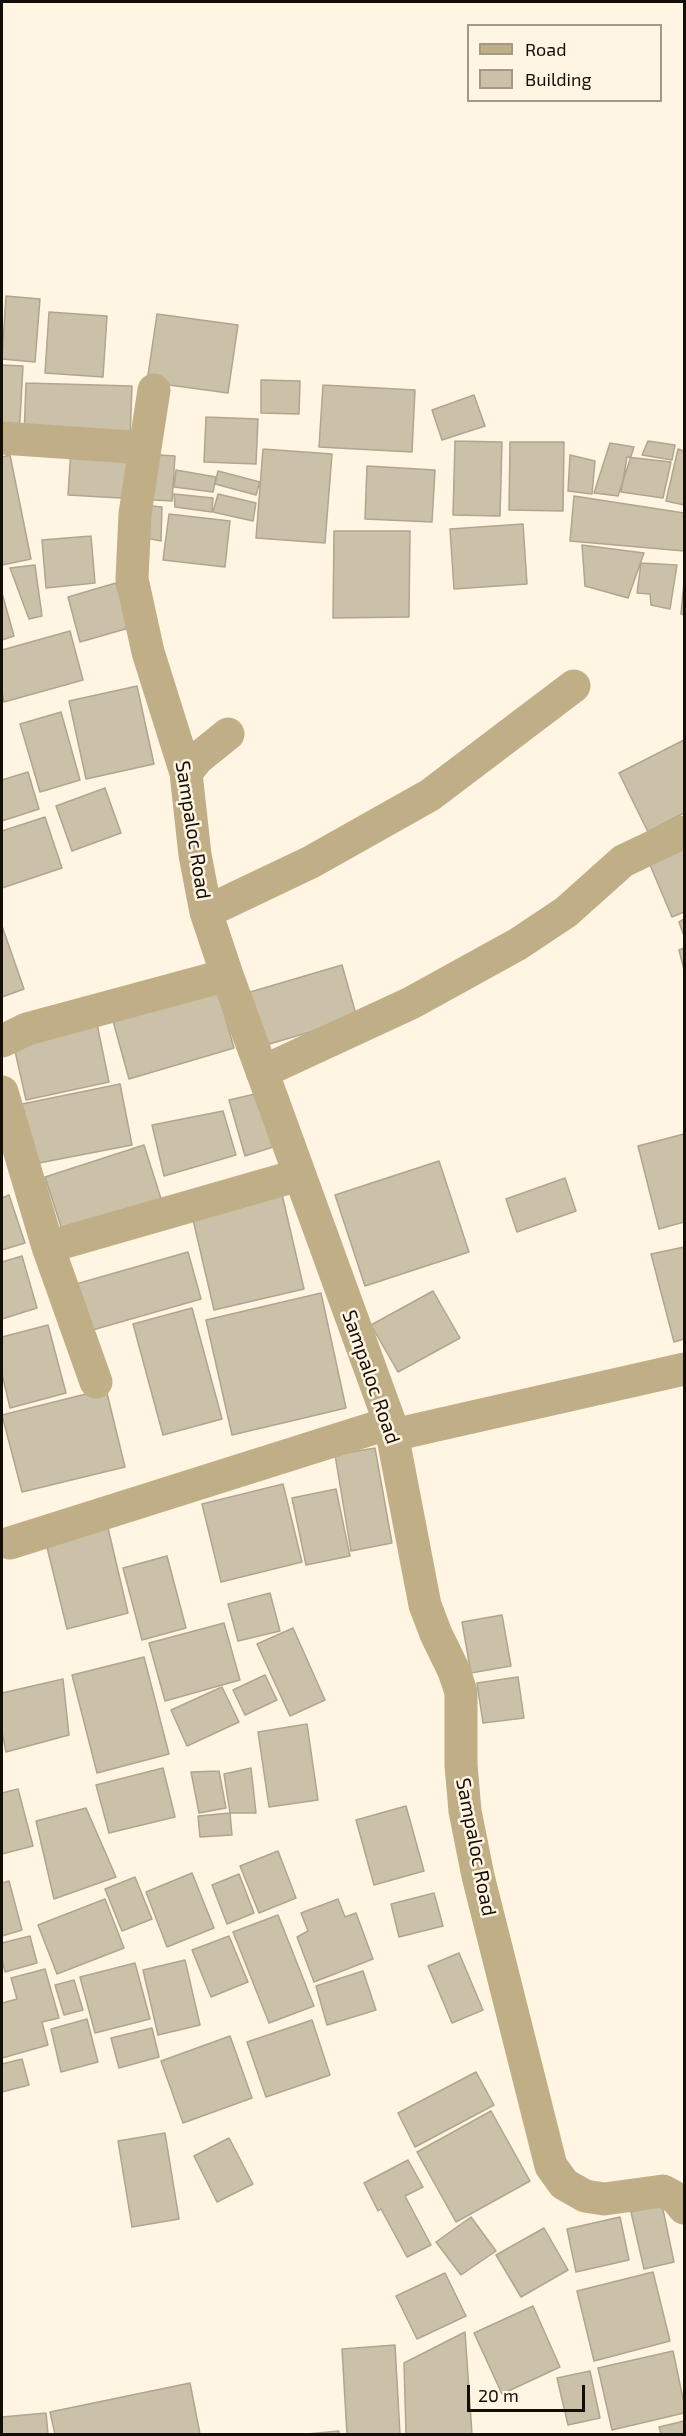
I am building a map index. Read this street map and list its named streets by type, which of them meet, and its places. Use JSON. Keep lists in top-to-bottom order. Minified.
{"streets":{"street":["Sampaloc Road"]},"legend":["Road","Building"],"scale_bar":"20 m"}
